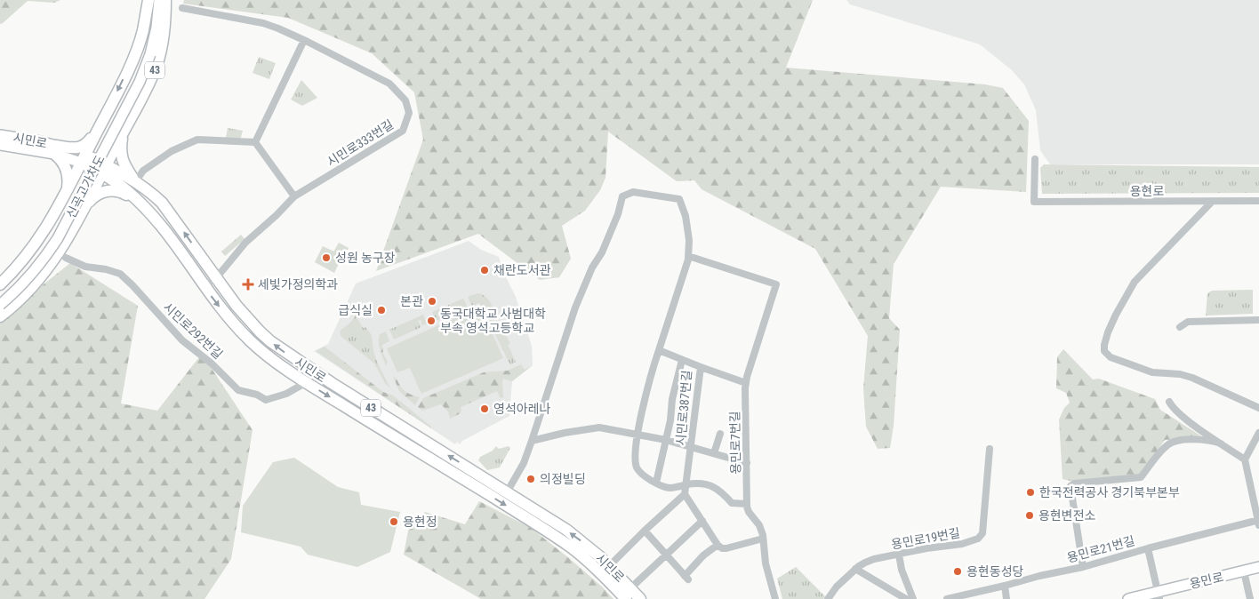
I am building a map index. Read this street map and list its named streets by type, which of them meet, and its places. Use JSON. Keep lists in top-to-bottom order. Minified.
{"streets":{"main road":["43","시민로"],"street":["시민로333번길","신곡고가차도","용현로","시민로292번길","시민로387번길","용민로7번길","용민로19번길","용민로21번길","용민로"]},"crossings":[["시민로","시민로333번길"],["시민로","시민로292번길"]],"places":{"other":["성원 농구장","채란도서관","본관","급식실","동국대학교 사범대학 부속 영석고등학교","영석아레나","의정빌딩","한국전력공사 경기북부본부","용현변전소","용현정","용현동성당"],"health":["세빛가정의학과"]}}
